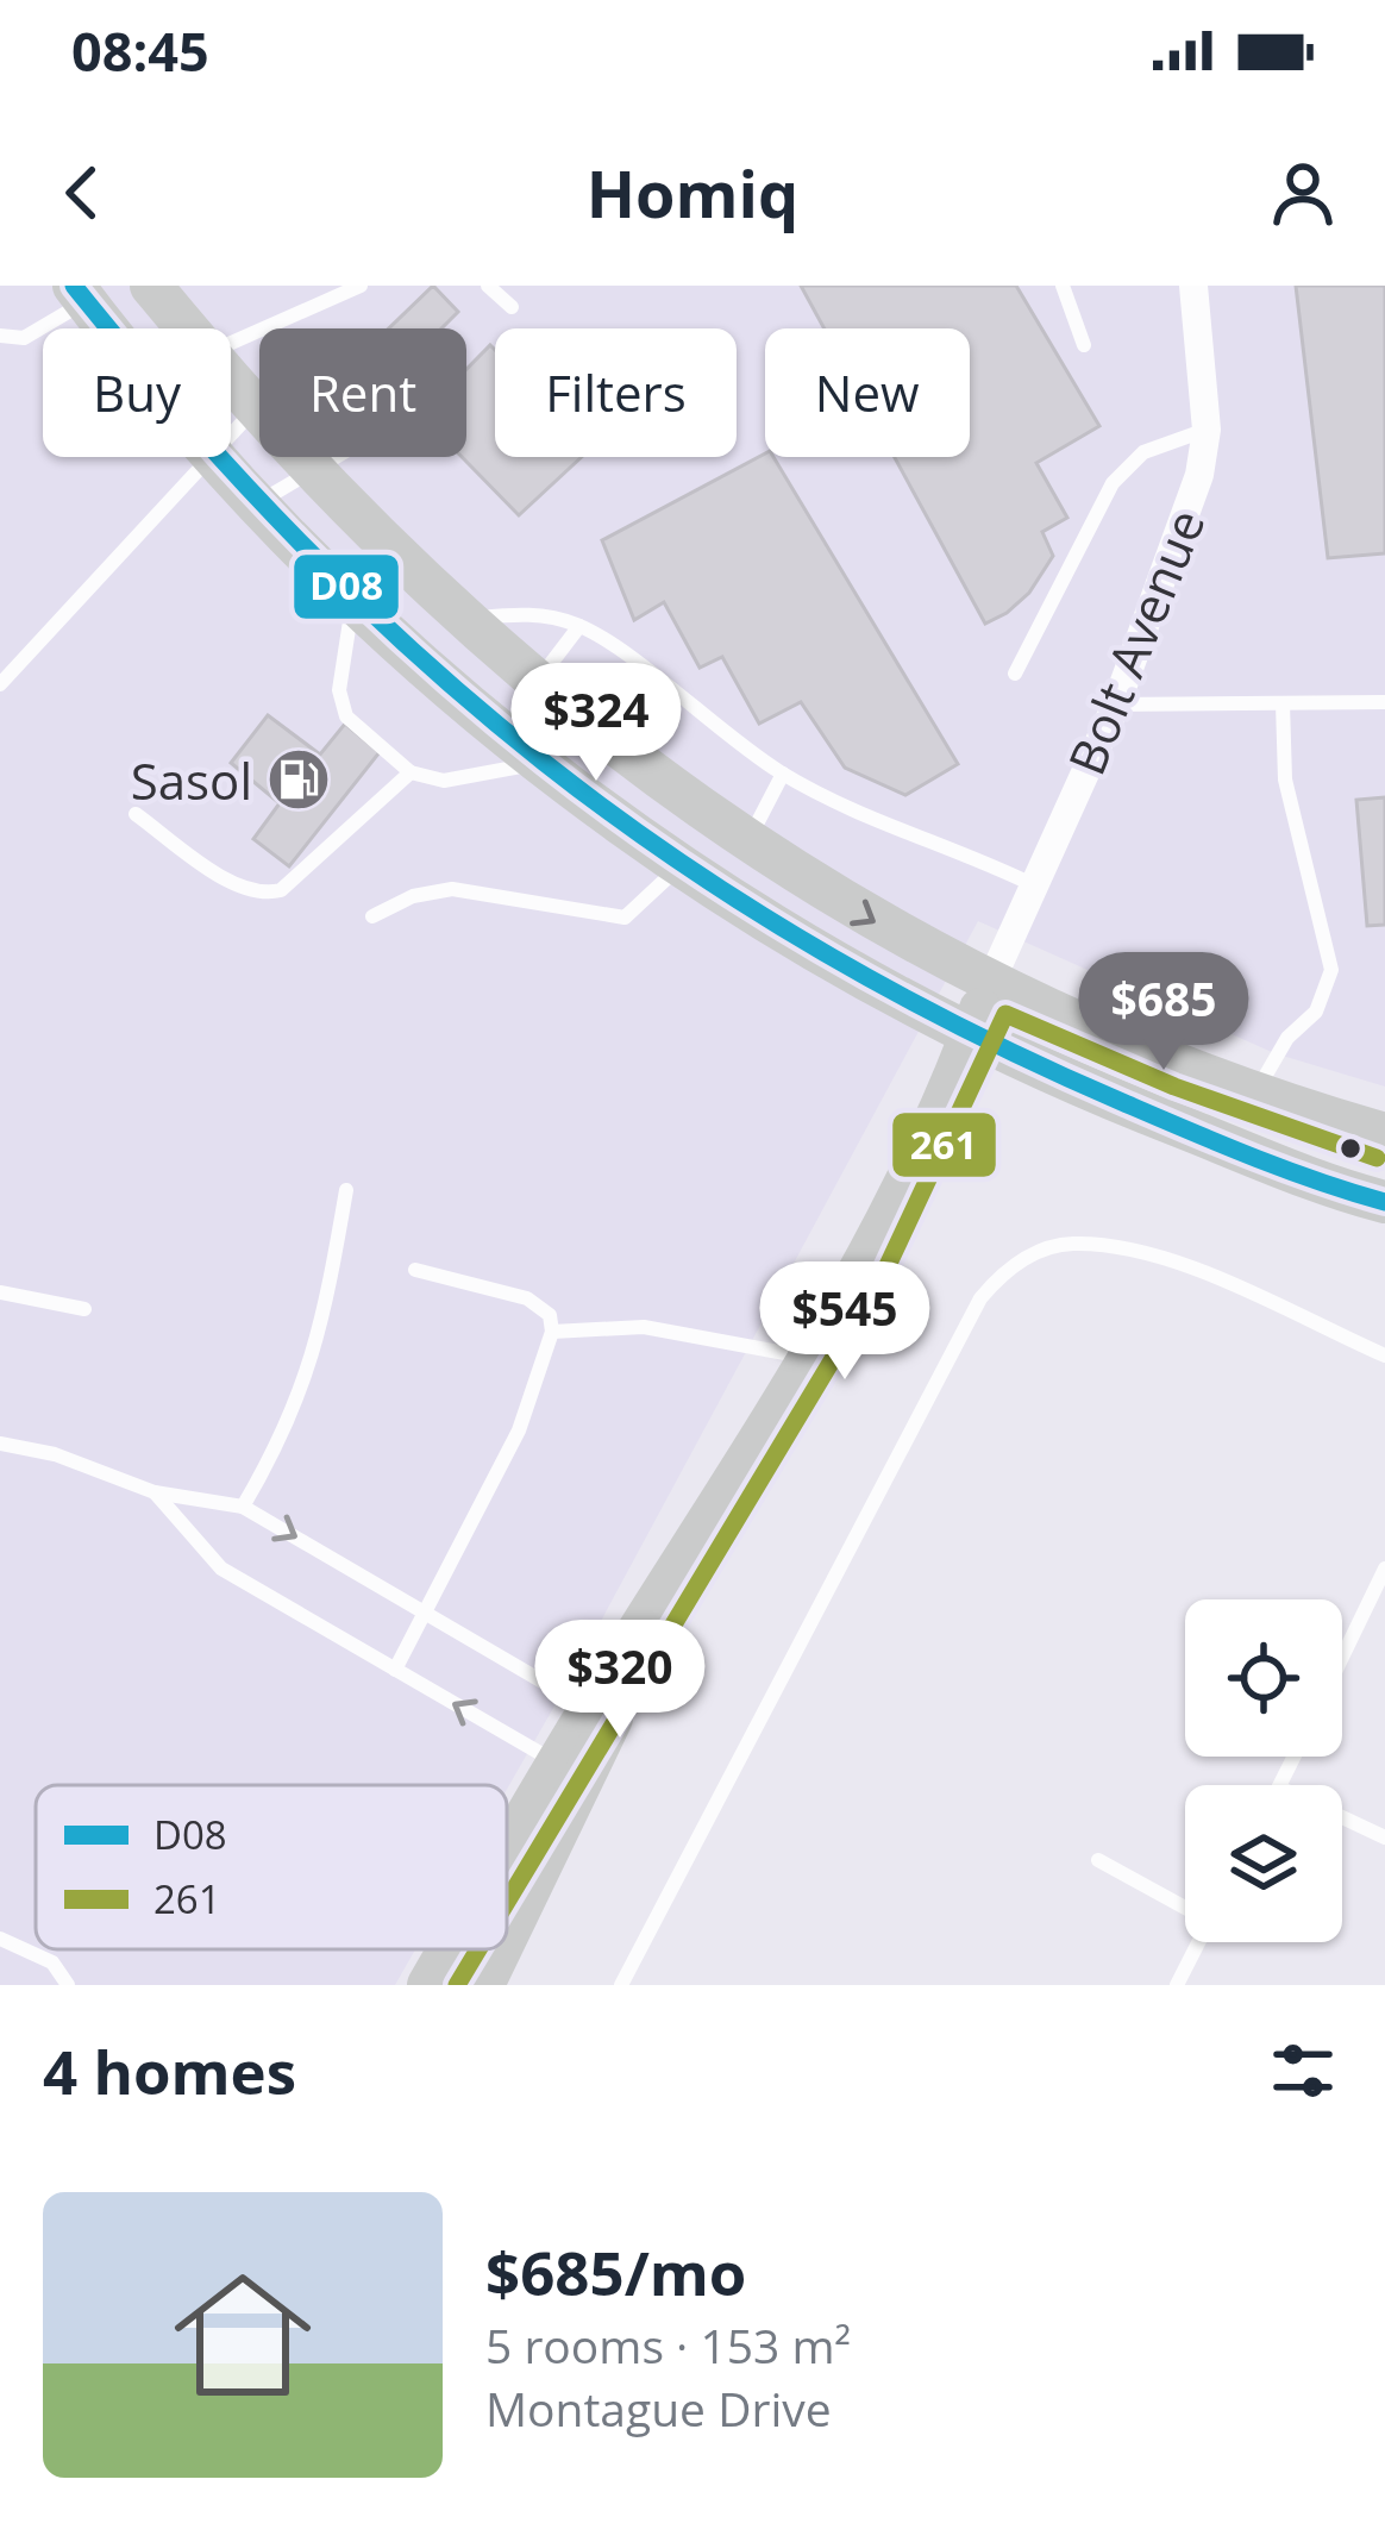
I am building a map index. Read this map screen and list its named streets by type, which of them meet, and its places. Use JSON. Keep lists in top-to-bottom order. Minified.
{"streets":{"street":["Bolt Avenue"]},"places":{"fuel station":["Sasol"]},"lines":["transit line D08","transit line 261"],"legend":["D08","261"],"page":{"status":"08:45","header":"Homiq","chip":["Buy","Rent","Filters","New"],"price":["$324","$685","$545","$320"],"heading":"4 homes","list":[{"name":"$685/mo","note":"5 rooms · 153 m² · Montague Drive"}]}}
